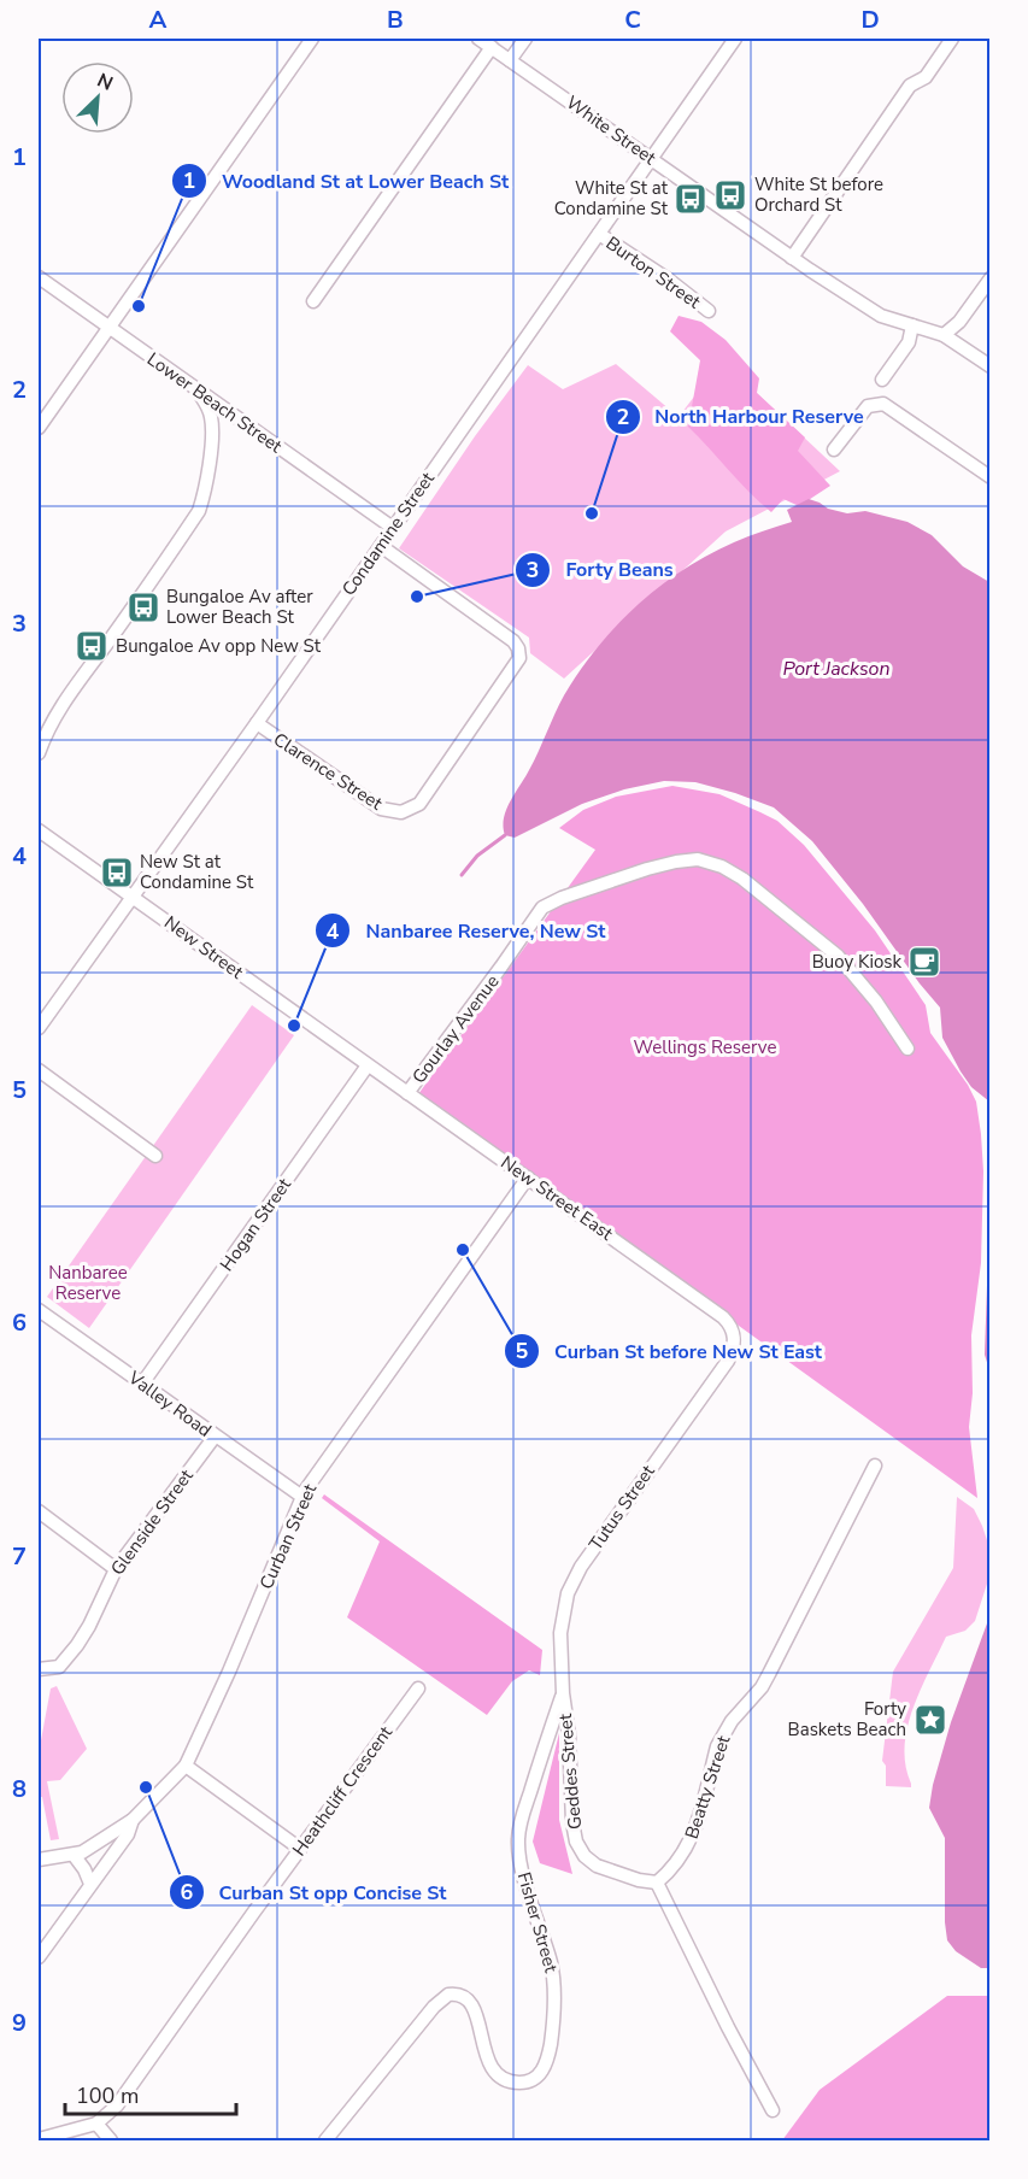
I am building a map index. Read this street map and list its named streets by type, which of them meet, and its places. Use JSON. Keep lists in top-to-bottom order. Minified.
{"streets":{"street":["White Street","Burton Street","Lower Beach Street","Condamine Street","Clarence Street","New Street","Gourlay Avenue","New Street East","Hogan Street","Valley Road","Tutus Street","Glenside Street","Curban Street","Geddes Street","Beatty Street","Heathcliff Crescent","Fisher Street"]},"crossings":[["White Street","Condamine Street"],["Burton Street","Condamine Street"],["Lower Beach Street","Condamine Street"],["Condamine Street","Clarence Street"],["Condamine Street","New Street"],["New Street","New Street East"],["New Street","Hogan Street"],["Gourlay Avenue","New Street East"],["New Street East","Hogan Street"],["New Street East","Tutus Street"],["New Street East","Curban Street"],["Hogan Street","Valley Road"],["Valley Road","Glenside Street"],["Valley Road","Curban Street"],["Tutus Street","Geddes Street"],["Tutus Street","Fisher Street"],["Geddes Street","Beatty Street"],["Geddes Street","Fisher Street"]],"water":["Port Jackson"],"parks":["Wellings Reserve","Nanbaree Reserve"],"places":{"bus stop":["White St before Orchard St","White St at Condamine St","Bungaloe Av after Lower Beach St","Bungaloe Av opp New St","New St at Condamine St"],"other":["Woodland St at Lower Beach St","North Harbour Reserve","Forty Beans","Nanbaree Reserve, New St","Curban St before New St East","Curban St opp Concise St"],"cafe":["Buoy Kiosk"],"place":["Forty Baskets Beach"]},"scale_bar":"100 m","north":"top right","grid":{"columns":["A","B","C","D"],"rows":["1","2","3","4","5","6","7","8","9"]}}
